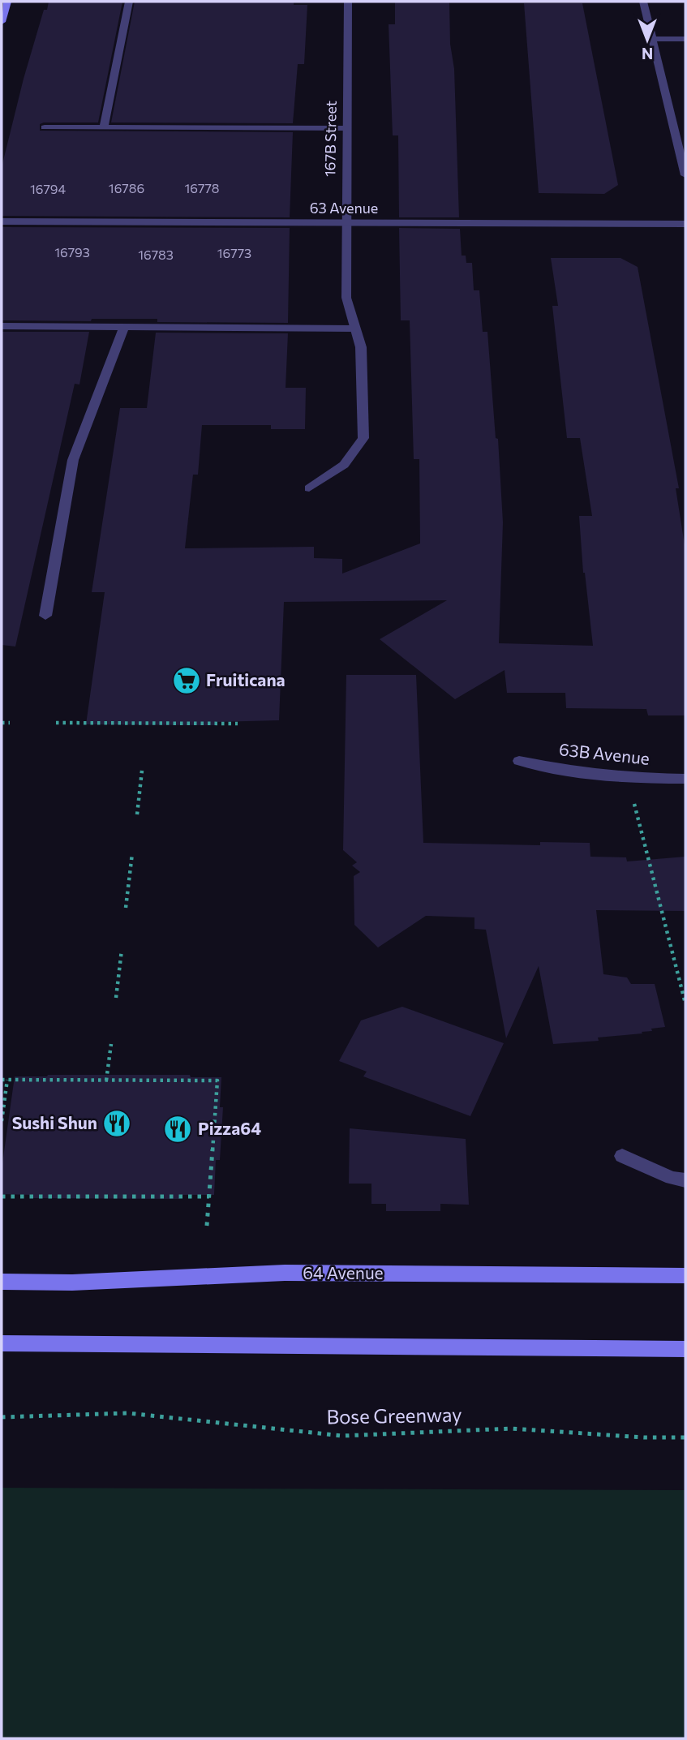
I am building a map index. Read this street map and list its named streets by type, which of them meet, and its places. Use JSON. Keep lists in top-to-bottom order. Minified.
{"streets":{"main road":["64 Avenue"],"street":["167B Street","63 Avenue","63B Avenue"],"path":["Bose Greenway"]},"crossings":[["167B Street","63 Avenue"]],"places":{"supermarket":["Fruiticana"],"restaurant":["Sushi Shun","Pizza64"]},"house_numbers":["16786","16778","16794","16793","16773","16783"],"north":"bottom"}
